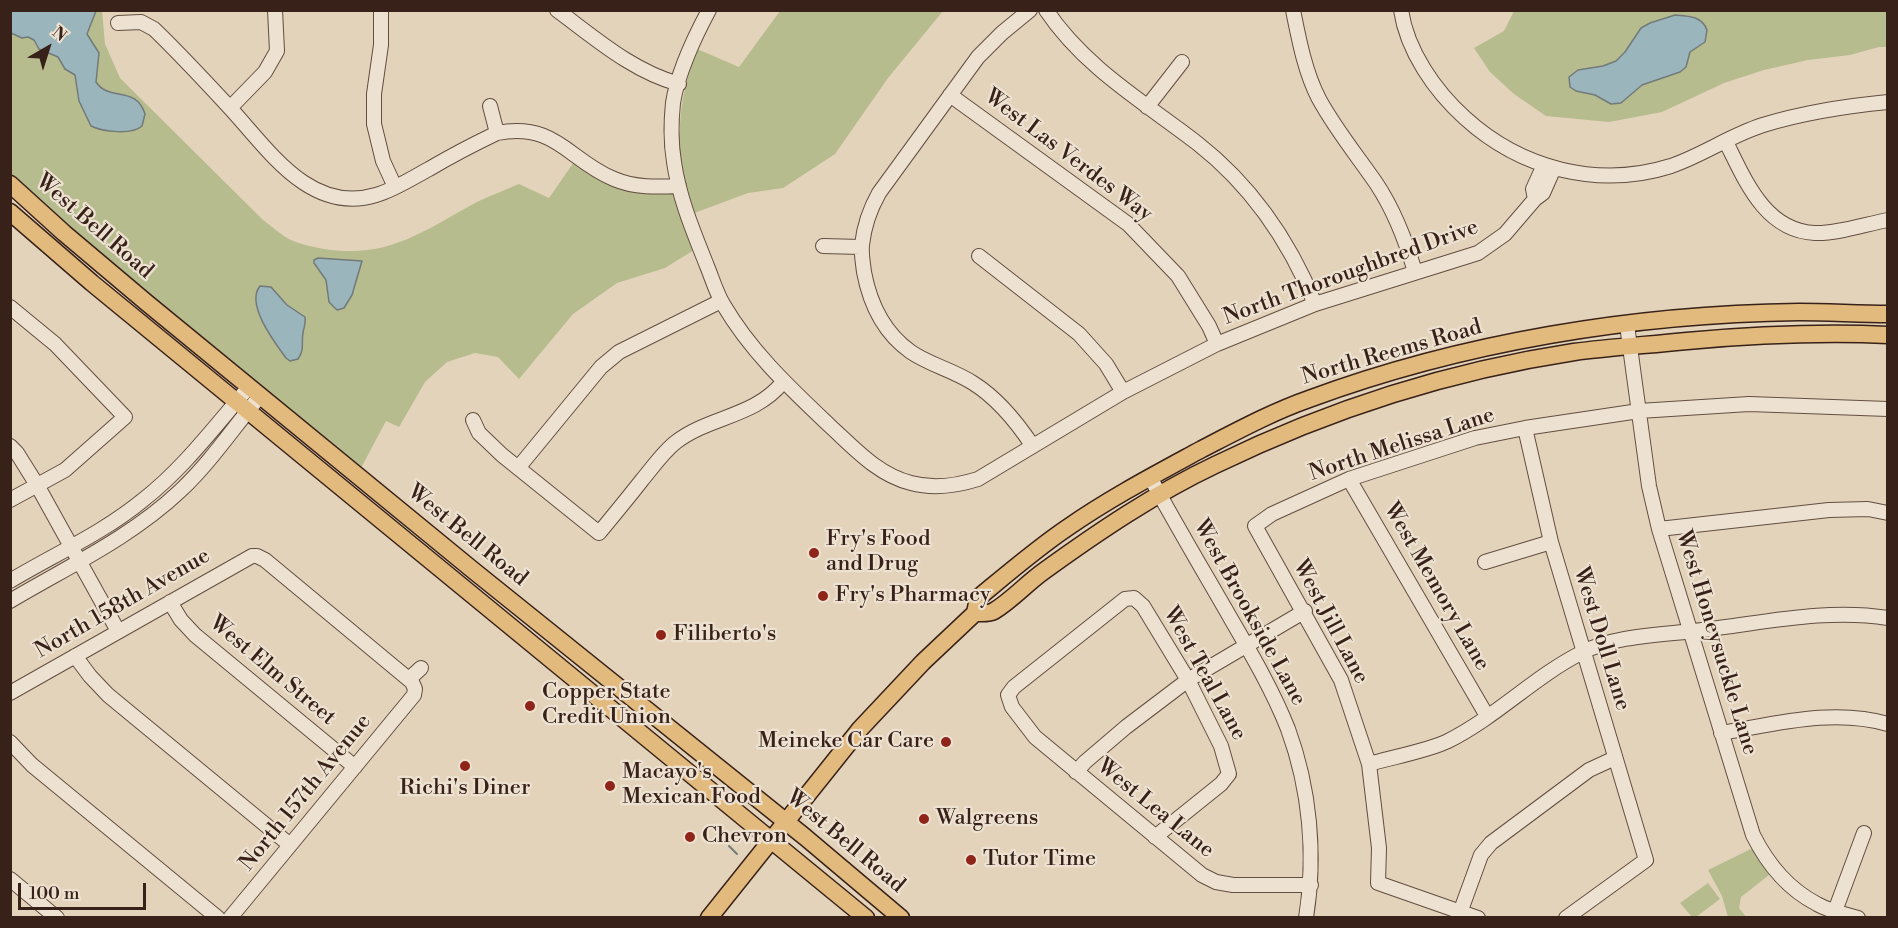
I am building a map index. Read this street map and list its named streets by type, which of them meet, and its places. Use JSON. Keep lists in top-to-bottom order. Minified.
{"streets":{"main road":["West Bell Road","North Reems Road"],"street":["West Las Verdes Way","North Thoroughbred Drive","North Melissa Lane","West Memory Lane","North 158th Avenue","West Brookside Lane","West Jill Lane","West Doll Lane","West Honeysuckle Lane","West Elm Street","West Teal Lane","North 157th Avenue","West Lea Lane"]},"crossings":[["West Las Verdes Way","North Thoroughbred Drive"],["West Bell Road","North Reems Road"],["North Reems Road","West Brookside Lane"],["North Reems Road","West Honeysuckle Lane"],["North Melissa Lane","West Memory Lane"],["North Melissa Lane","West Jill Lane"],["North Melissa Lane","West Doll Lane"],["North Melissa Lane","West Honeysuckle Lane"],["North 158th Avenue","West Elm Street"],["North 158th Avenue","North 157th Avenue"],["West Brookside Lane","West Lea Lane"],["West Elm Street","North 157th Avenue"],["West Teal Lane","West Lea Lane"]],"places":["Fry's Food and Drug","Fry's Pharmacy","Filiberto's","Copper State Credit Union","Meineke Car Care","Richi's Diner","Macayo's Mexican Food","Walgreens","Chevron","Tutor Time"],"scale_bar":"100 m","north":"top right"}
